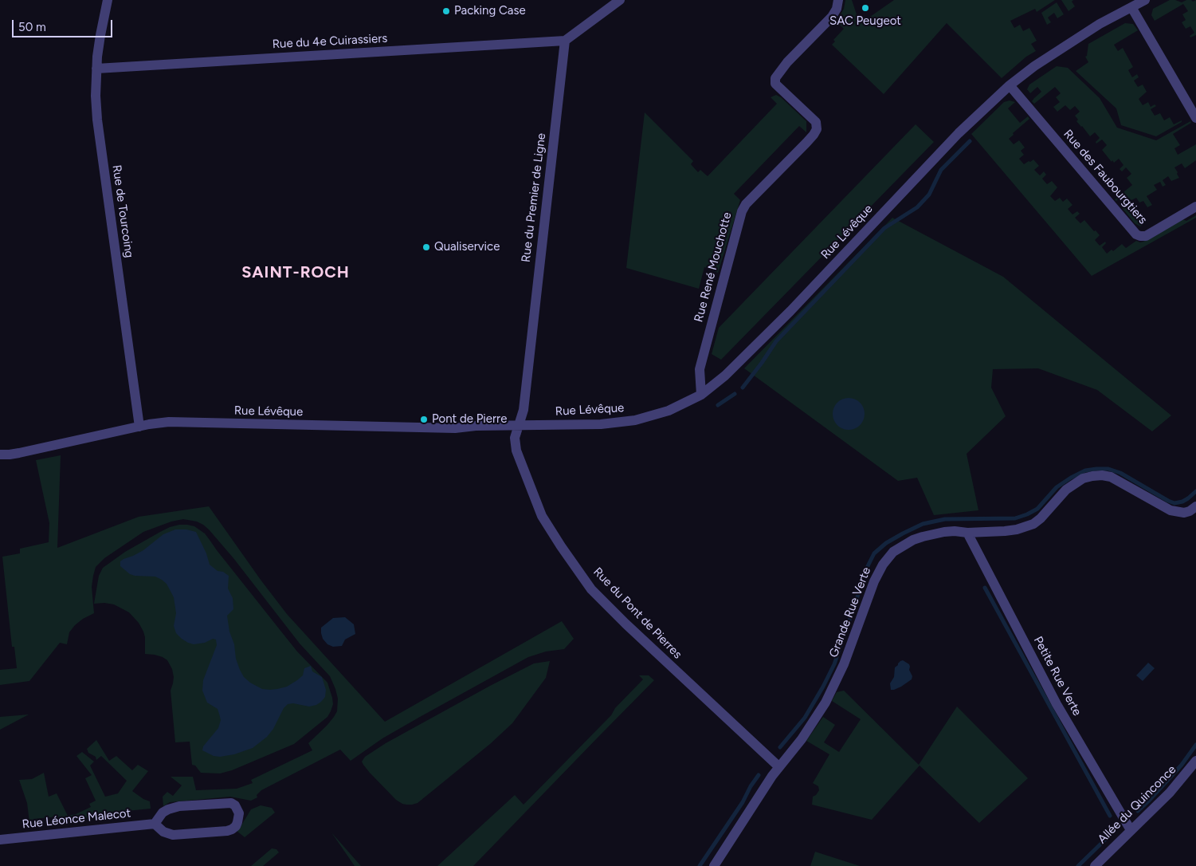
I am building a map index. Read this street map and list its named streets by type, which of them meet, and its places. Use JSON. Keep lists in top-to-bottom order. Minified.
{"streets":{"street":["Rue du 4e Cuirassiers","Rue des Faubourgtiers","Rue du Premier de Ligne","Rue de Tourcoing","Rue Lévêque","Rue René Mouchotte","Grande Rue Verte","Rue du Pont de Pierres","Petite Rue Verte","Allée du Quinconce","Rue Léonce Malecot"]},"crossings":[["Rue du 4e Cuirassiers","Rue du Premier de Ligne"],["Rue du 4e Cuirassiers","Rue de Tourcoing"],["Rue des Faubourgtiers","Rue Lévêque"],["Rue du Premier de Ligne","Rue Lévêque"],["Rue du Premier de Ligne","Rue du Pont de Pierres"],["Rue de Tourcoing","Rue Lévêque"],["Rue Lévêque","Rue René Mouchotte"],["Rue Lévêque","Rue du Pont de Pierres"],["Grande Rue Verte","Rue du Pont de Pierres"],["Grande Rue Verte","Petite Rue Verte"],["Petite Rue Verte","Allée du Quinconce"]],"districts":["SAINT-ROCH"],"places":["SAC Peugeot","Packing Case","Qualiservice","Pont de Pierre"],"scale_bar":"50 m"}
